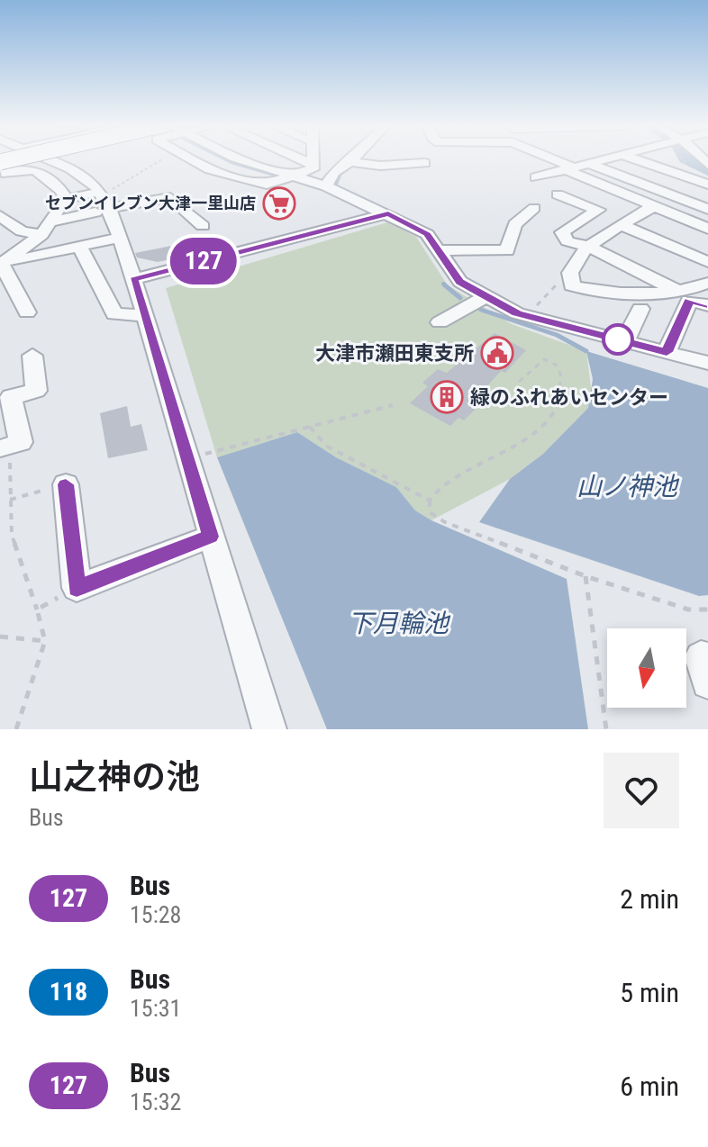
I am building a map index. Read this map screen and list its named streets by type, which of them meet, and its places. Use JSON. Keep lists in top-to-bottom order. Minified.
{"water":["山ノ神池","下月輪池"],"places":{"supermarket":["セブンイレブン大津一里山店"],"public building":["大津市瀬田東支所"],"building":["緑のふれあいセンター"]},"lines":["bus line 127"],"north":"bottom","page":{"on_map":"127","heading":["山之神の池","Bus"],"list":[{"mark":"127","name":"Bus","note":"15:28","value":"2 min"},{"mark":"118","name":"Bus","note":"15:31","value":"5 min"},{"mark":"127","name":"Bus","note":"15:32","value":"6 min"}]}}
